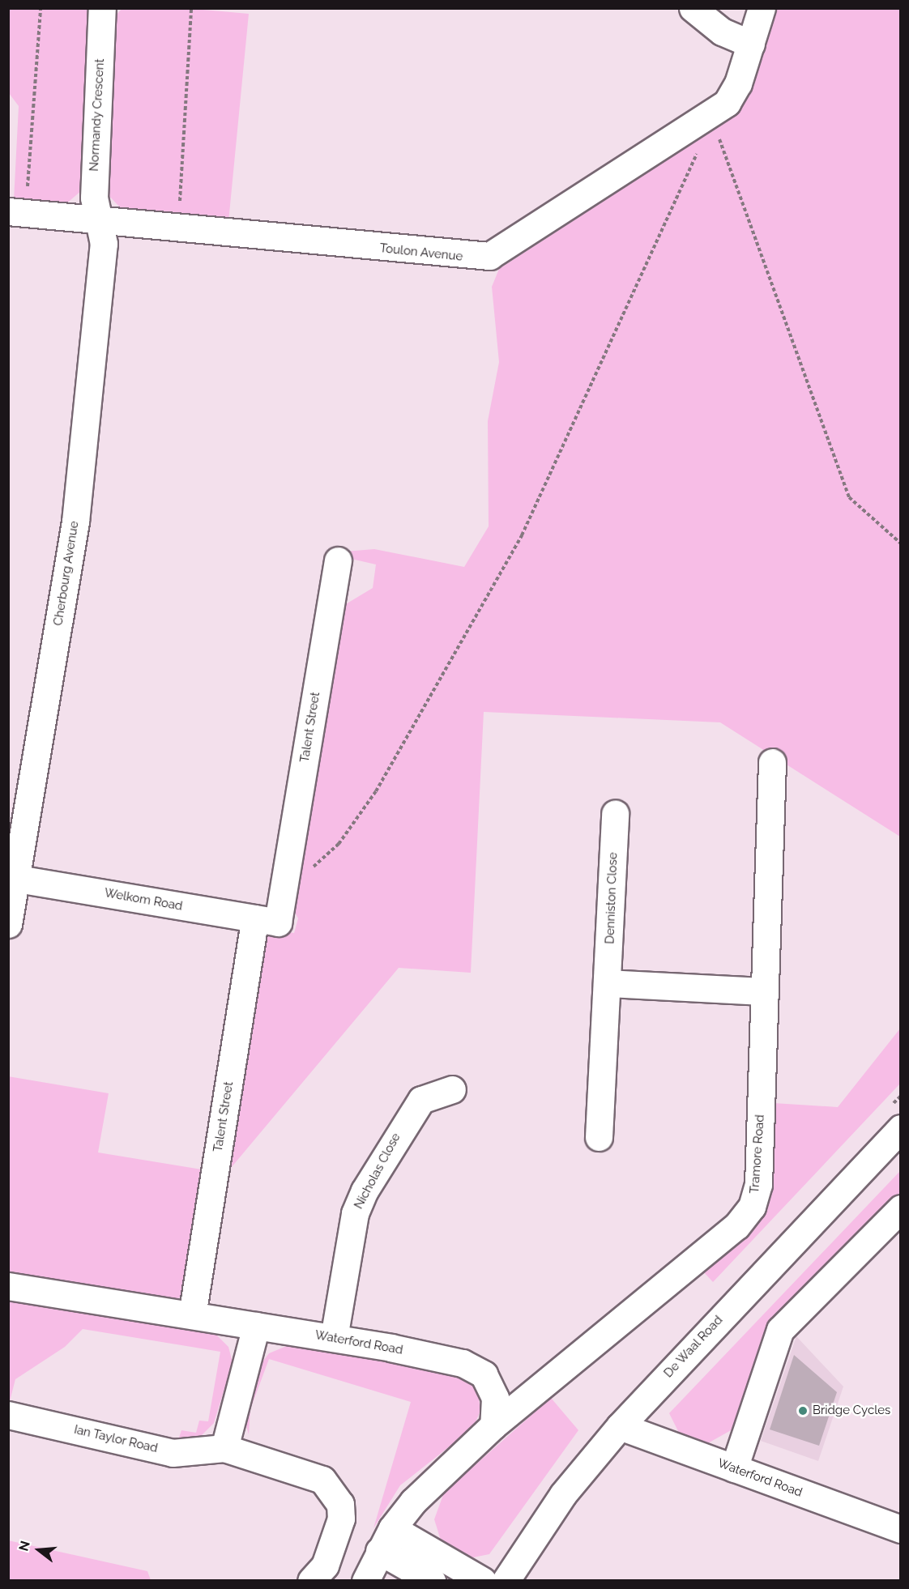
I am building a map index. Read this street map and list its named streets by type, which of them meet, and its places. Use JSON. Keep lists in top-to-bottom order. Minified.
{"streets":{"street":["Normandy Crescent","Toulon Avenue","Cherbourg Avenue","Talent Street","Denniston Close","Welkom Road","Tramore Road","Nicholas Close","Waterford Road","De Waal Road","Ian Taylor Road"]},"crossings":[["Normandy Crescent","Toulon Avenue"],["Normandy Crescent","Cherbourg Avenue"],["Toulon Avenue","Cherbourg Avenue"],["Cherbourg Avenue","Welkom Road"],["Talent Street","Welkom Road"],["Talent Street","Waterford Road"],["Tramore Road","Waterford Road"],["Nicholas Close","Waterford Road"],["Waterford Road","De Waal Road"]],"places":["Bridge Cycles"],"north":"left"}
